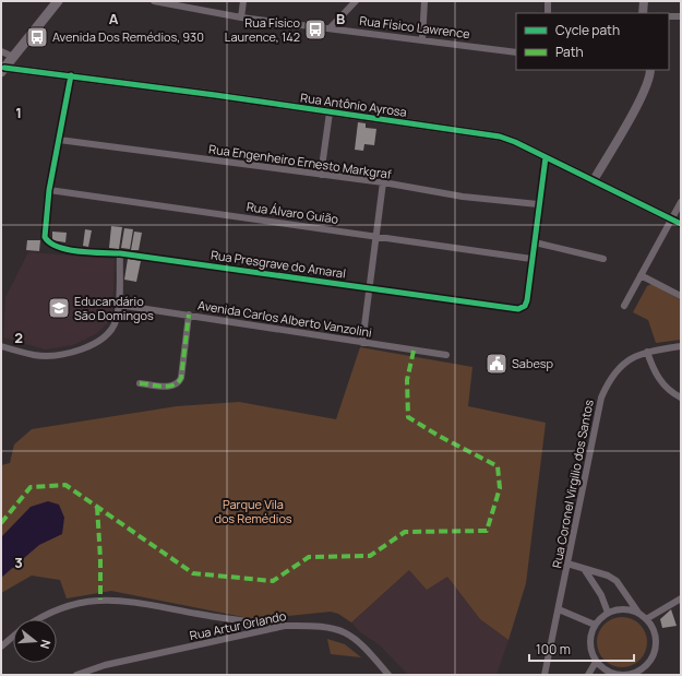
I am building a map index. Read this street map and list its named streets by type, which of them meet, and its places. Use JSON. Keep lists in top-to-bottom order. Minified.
{"streets":{"street":["Rua Físico Lawrence","Rua Antônio Ayrosa","Rua Engenheiro Ernesto Markgraf","Rua Álvaro Guião","Rua Presgrave do Amaral","Avenida Carlos Alberto Vanzolini","Rua Coronel Virgilio dos Santos","Rua Artur Orlando"]},"crossings":[["Rua Antônio Ayrosa","Rua Presgrave do Amaral"],["Rua Engenheiro Ernesto Markgraf","Rua Presgrave do Amaral"],["Rua Álvaro Guião","Rua Presgrave do Amaral"]],"parks":["Parque Vila dos Remédios"],"places":{"bus stop":["Rua Físico Laurence, 142","Avenida Dos Remédios, 930"],"school or university":["Educandário São Domingos"],"public building":["Sabesp"]},"legend":["Cycle path","Path"],"scale_bar":"100 m","north":"right","grid":{"columns":["A","B"],"rows":["1","2","3"]}}
